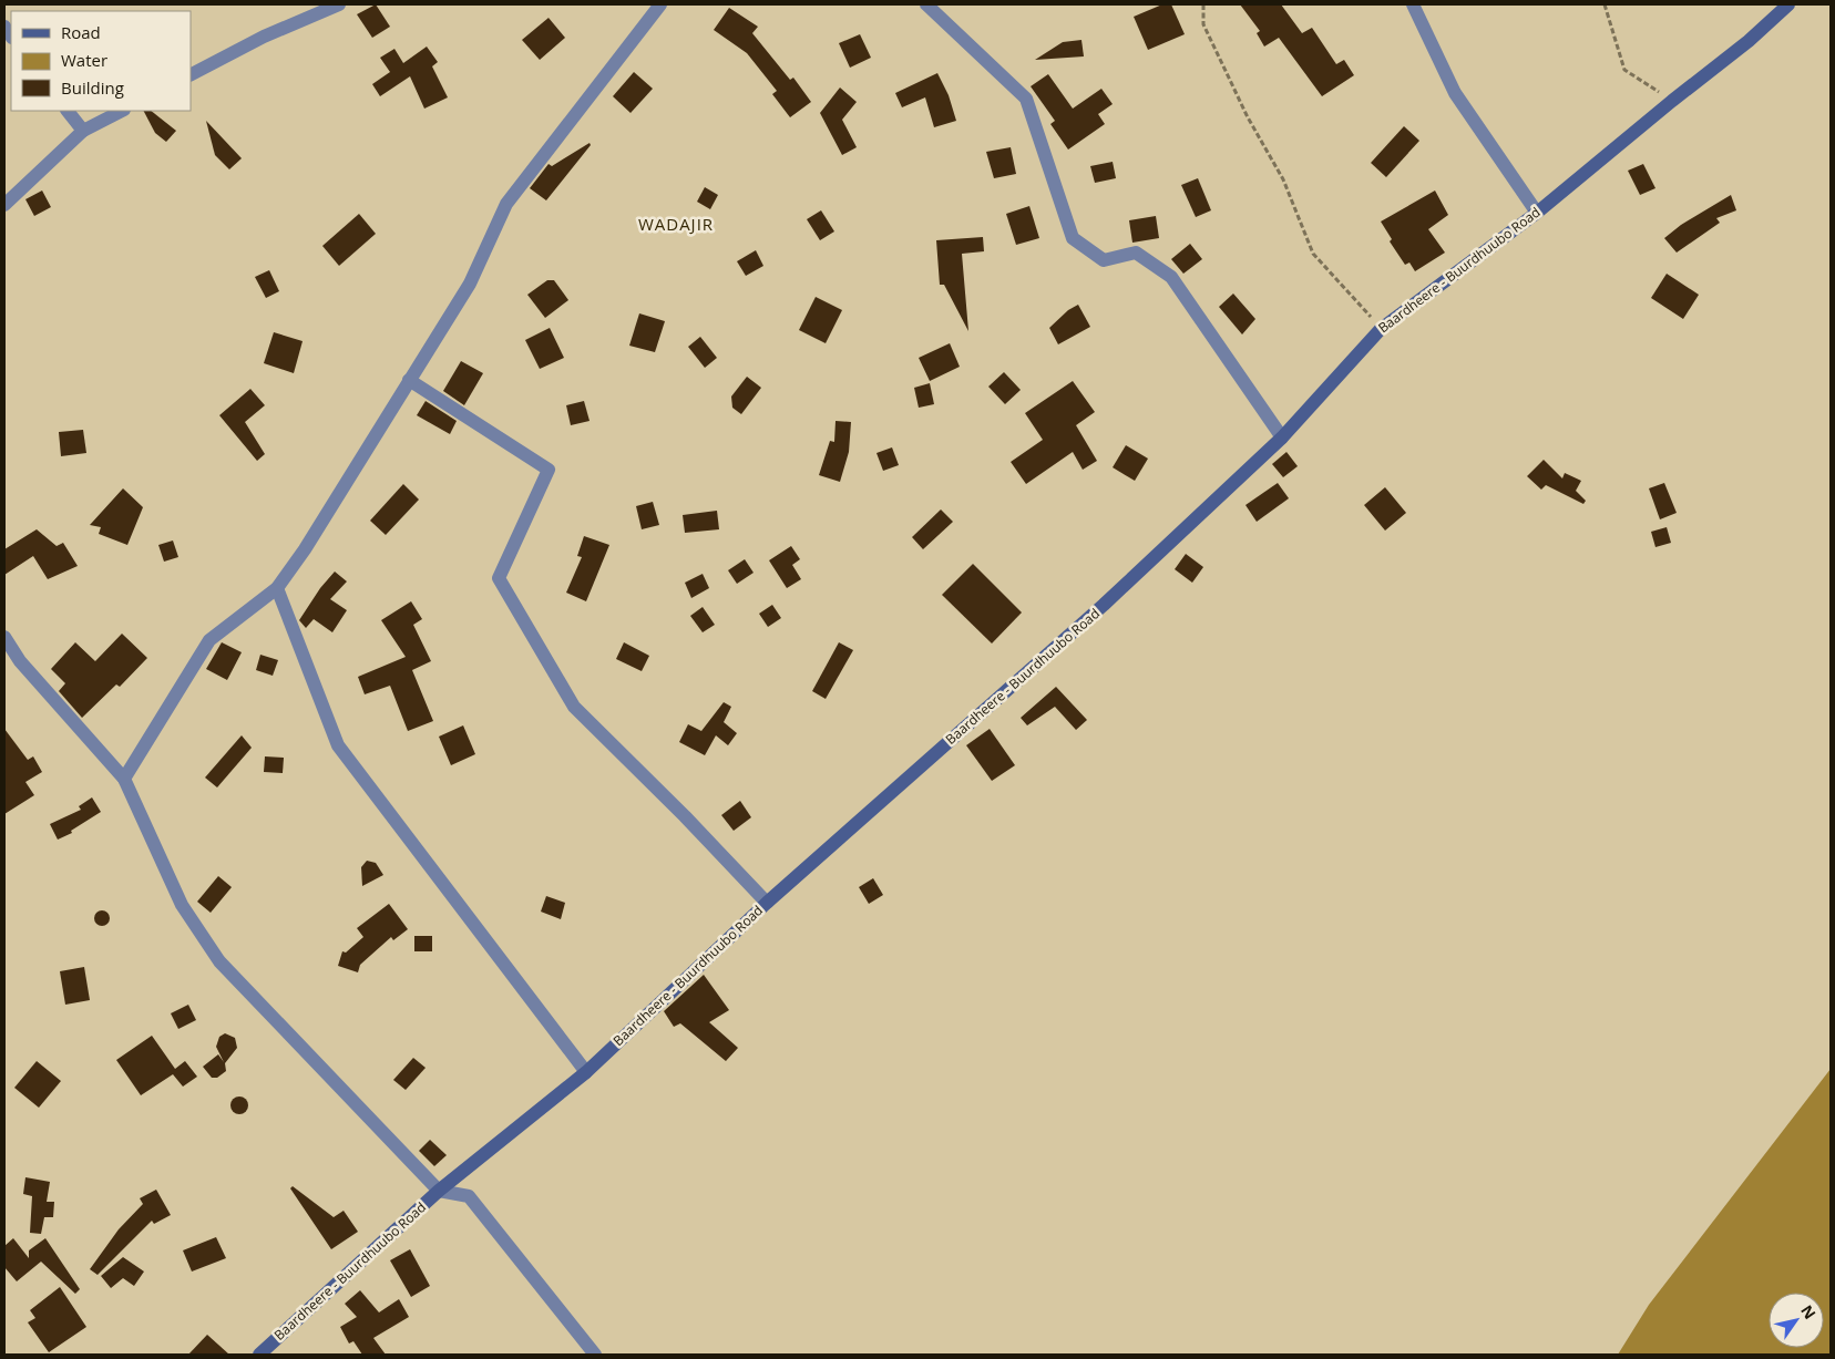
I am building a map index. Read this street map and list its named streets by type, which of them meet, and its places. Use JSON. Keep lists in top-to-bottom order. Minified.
{"streets":{"main road":["Baardheere - Buurdhuubo Road"]},"districts":["WADAJIR"],"legend":["Road","Water","Building"],"north":"top right"}
